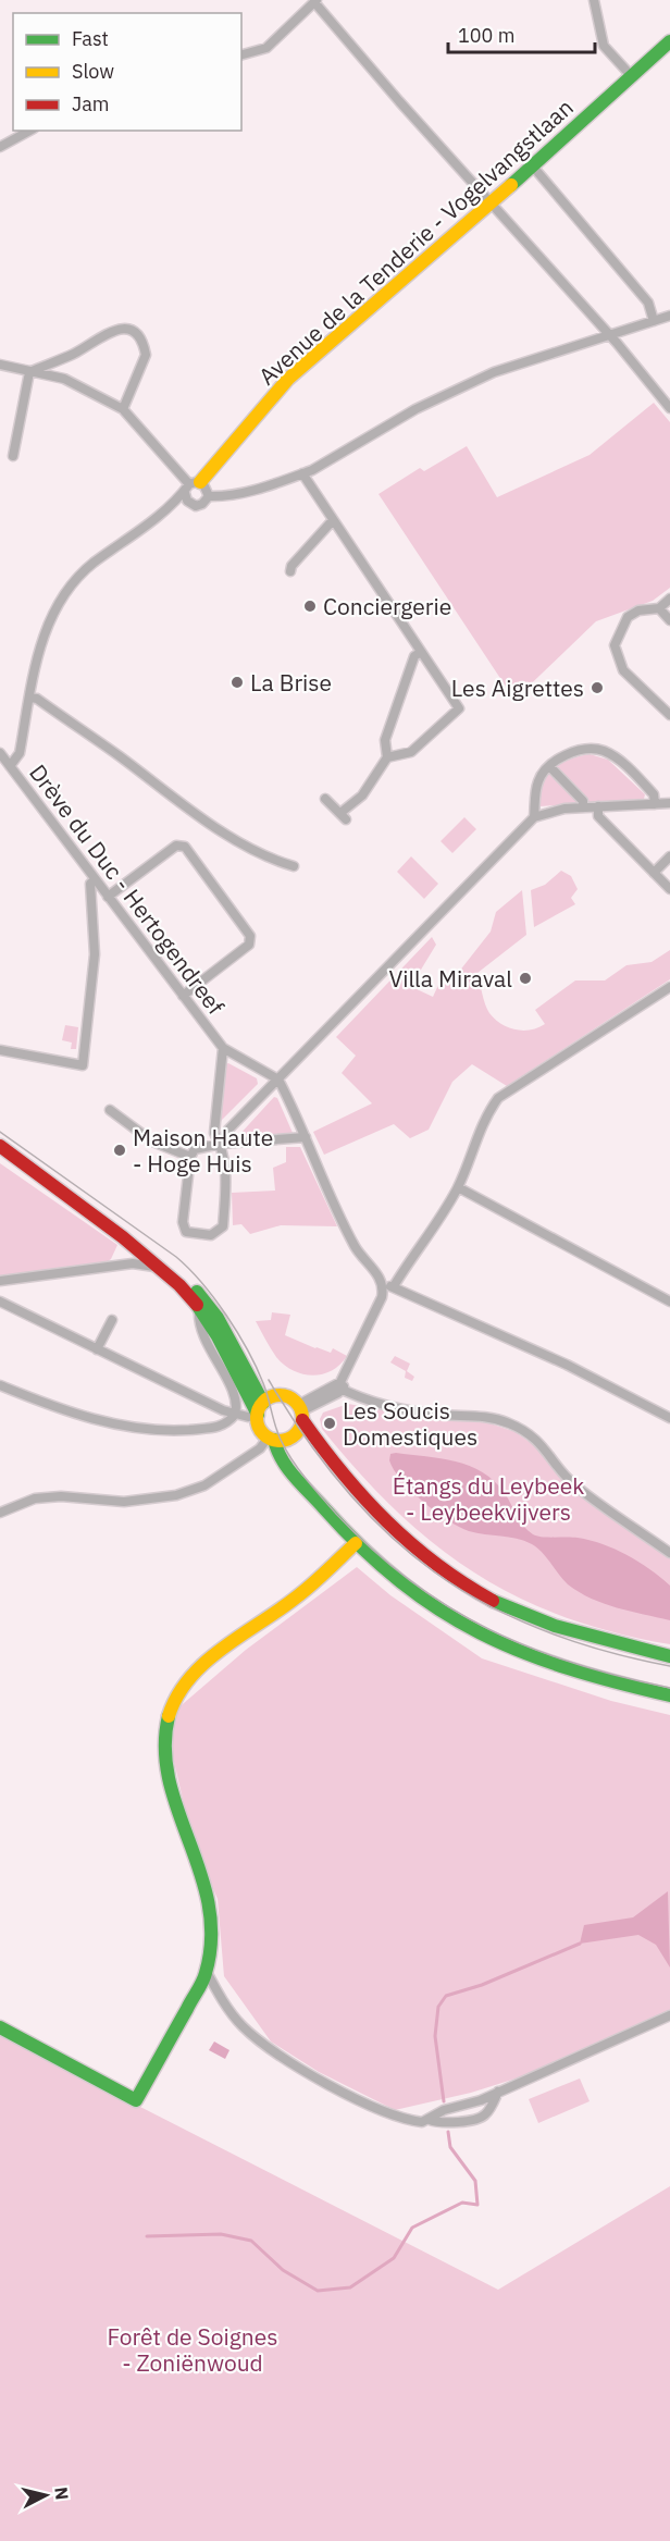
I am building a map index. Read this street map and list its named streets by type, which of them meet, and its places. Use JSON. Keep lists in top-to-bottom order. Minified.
{"streets":{"main road":["Avenue de la Tenderie - Vogelvangstlaan"],"street":["Drève du Duc - Hertogendreef"]},"parks":["Étangs du Leybeek - Leybeekvijvers","Forêt de Soignes - Zoniënwoud"],"places":["Conciergerie","La Brise","Les Aigrettes","Villa Miraval","Maison Haute - Hoge Huis","Les Soucis Domestiques"],"legend":["Fast","Slow","Jam"],"scale_bar":"100 m","north":"right"}
